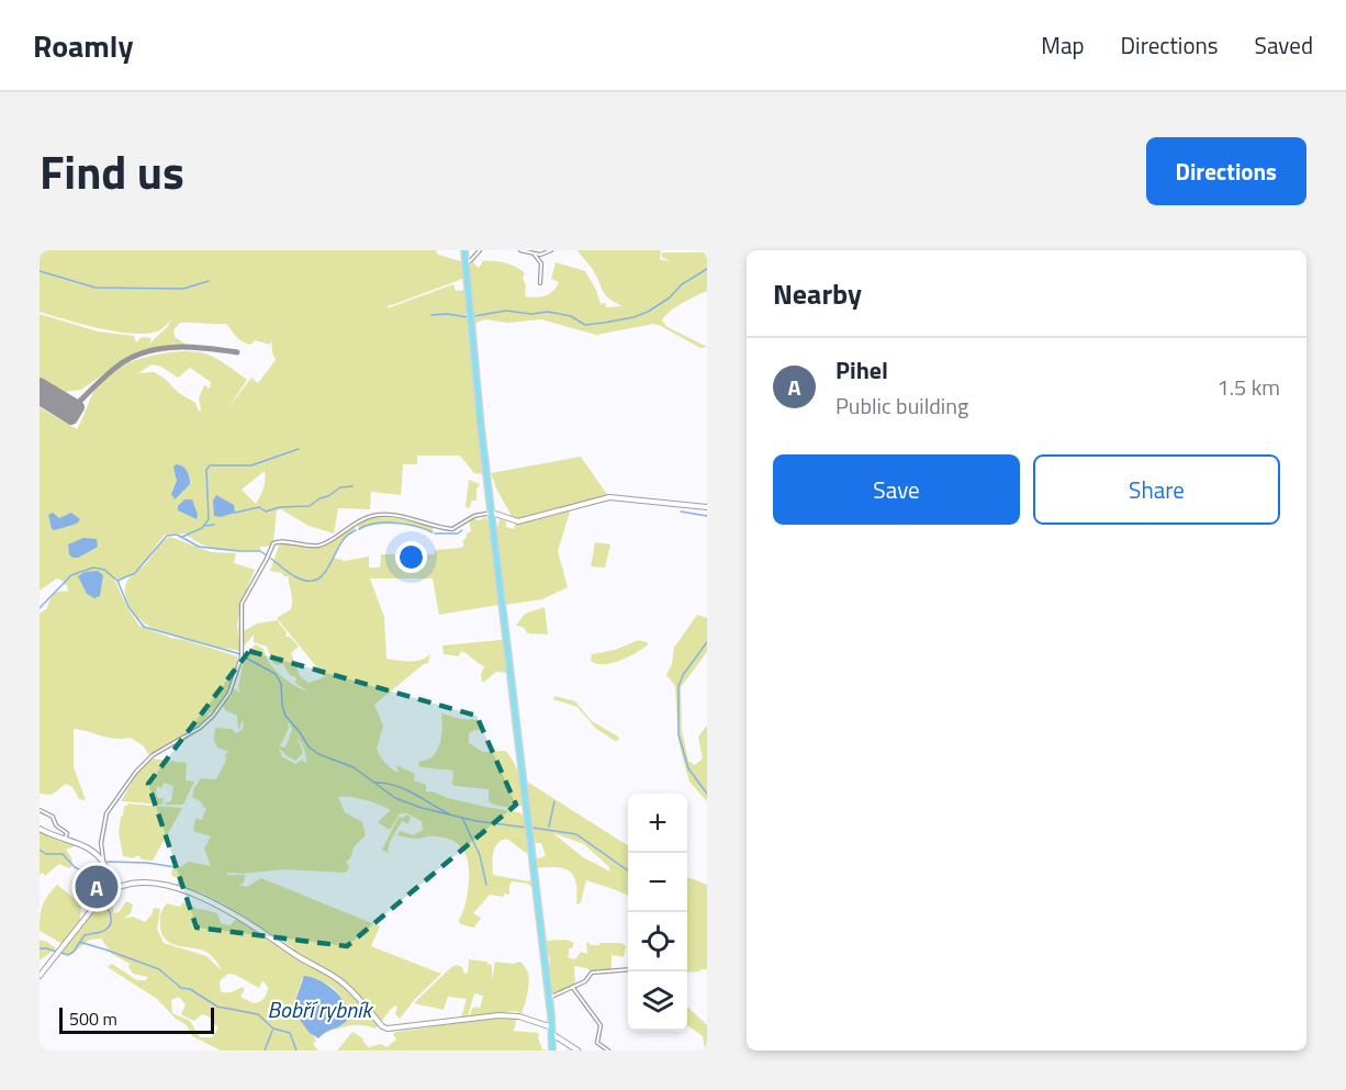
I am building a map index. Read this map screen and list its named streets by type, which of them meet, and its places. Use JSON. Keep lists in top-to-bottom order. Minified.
{"water":["Bobří rybník"],"scale_bar":"500 m","page":{"header":"Roamly","nav":["Map","Directions","Saved"],"title":"Find us","buttons":["Directions",["Save","Share"]],"heading":"Nearby","list":[{"mark":"A","name":"Pihel","note":"Public building","value":"1.5 km"}],"map_buttons":["+","−"],"pins":"A","scale":"500 m"}}
